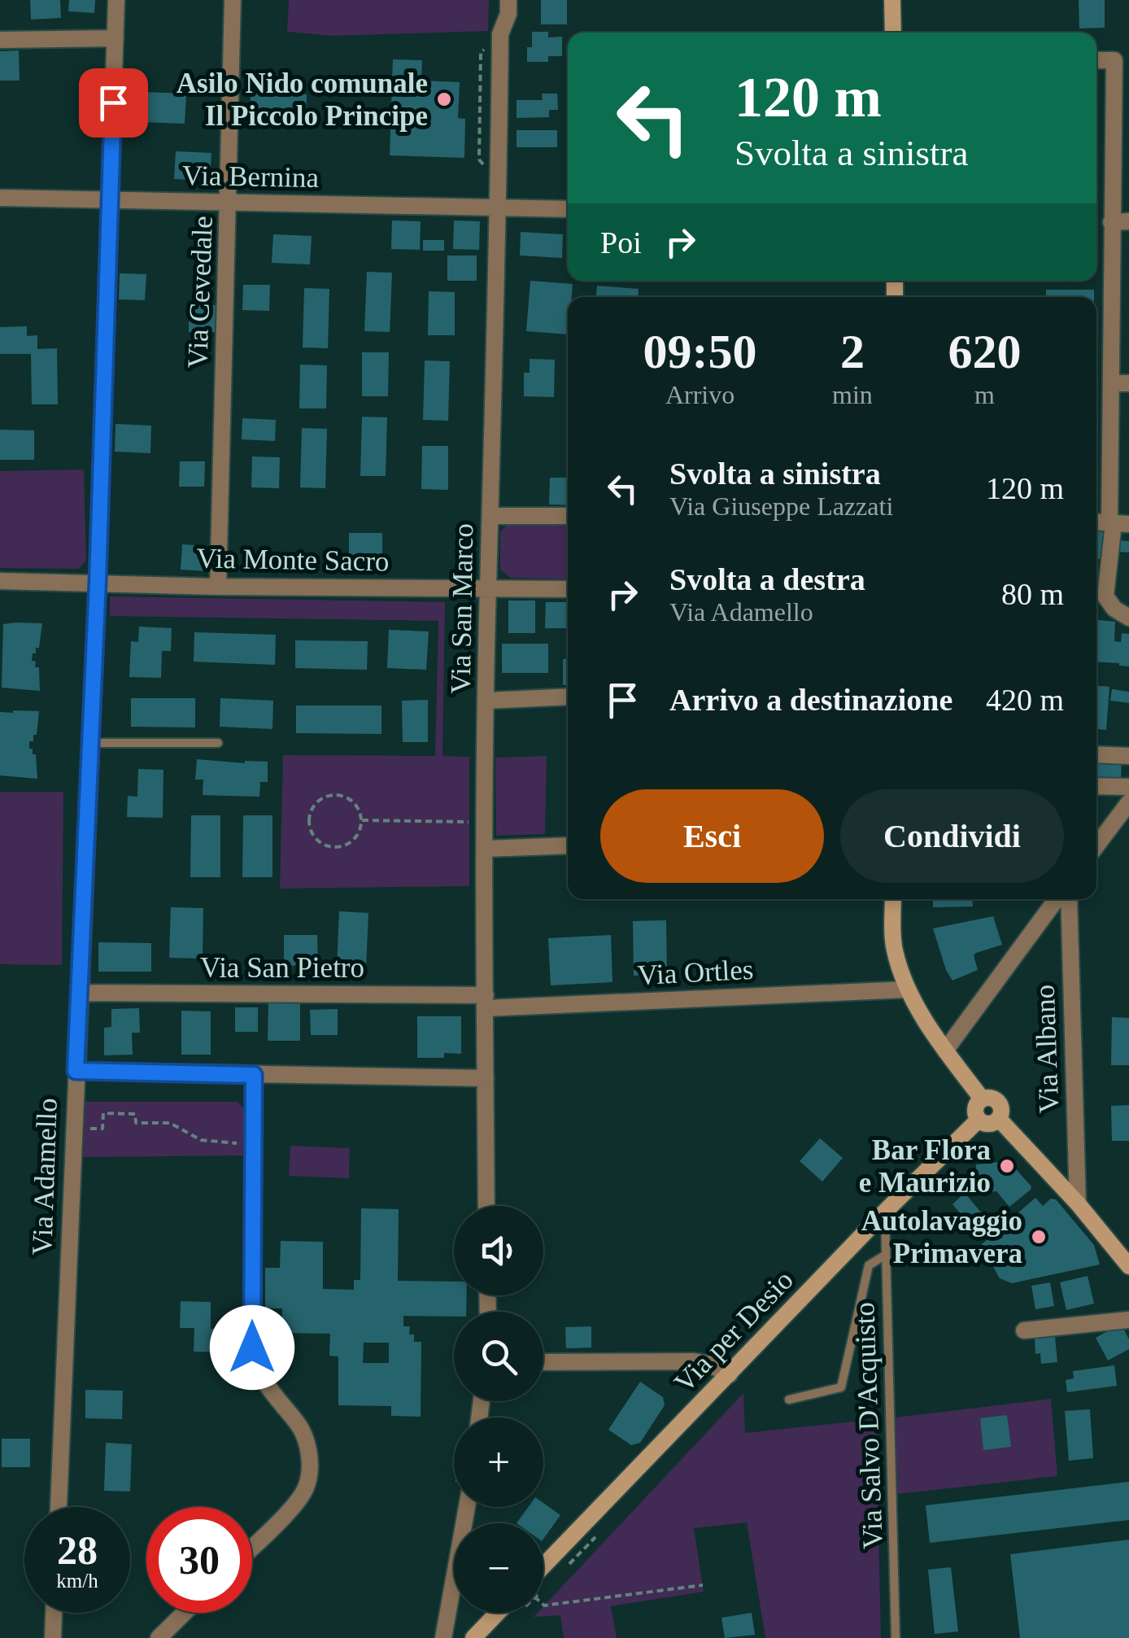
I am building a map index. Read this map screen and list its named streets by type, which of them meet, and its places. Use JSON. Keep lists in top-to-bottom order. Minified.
{"streets":{"street":["Via Bernina","Via Cevedale","Via Monte Sacro","Via San Marco","Via San Pietro","Via Ortles","Via Albano","Via Adamello","Via per Desio"],"lane":["Via Salvo D'Acquisto"]},"crossings":[["Via Bernina","Via Cevedale"],["Via Bernina","Via San Marco"],["Via Bernina","Via Adamello"],["Via Cevedale","Via Monte Sacro"],["Via Monte Sacro","Via San Marco"],["Via Monte Sacro","Via Adamello"],["Via San Marco","Via San Pietro"],["Via San Marco","Via Ortles"],["Via San Pietro","Via Ortles"],["Via San Pietro","Via Adamello"],["Via per Desio","Via Salvo D'Acquisto"]],"places":["Asilo Nido comunale Il Piccolo Principe","Bar Flora e Maurizio","Autolavaggio Primavera"],"page":{"turn":["120 m","Svolta a sinistra"],"then":"Poi","eta":["09:50","Arrivo","2","min","620","m"],"list":[{"name":"Svolta a sinistra","note":"Via Giuseppe Lazzati","value":"120 m"},{"name":"Svolta a destra","note":"Via Adamello","value":"80 m"},{"name":"Arrivo a destinazione","value":"420 m"}],"buttons":["Esci","Condividi"],"map_buttons":["+","−"],"speed":"28 km/h","limit":"30"}}
